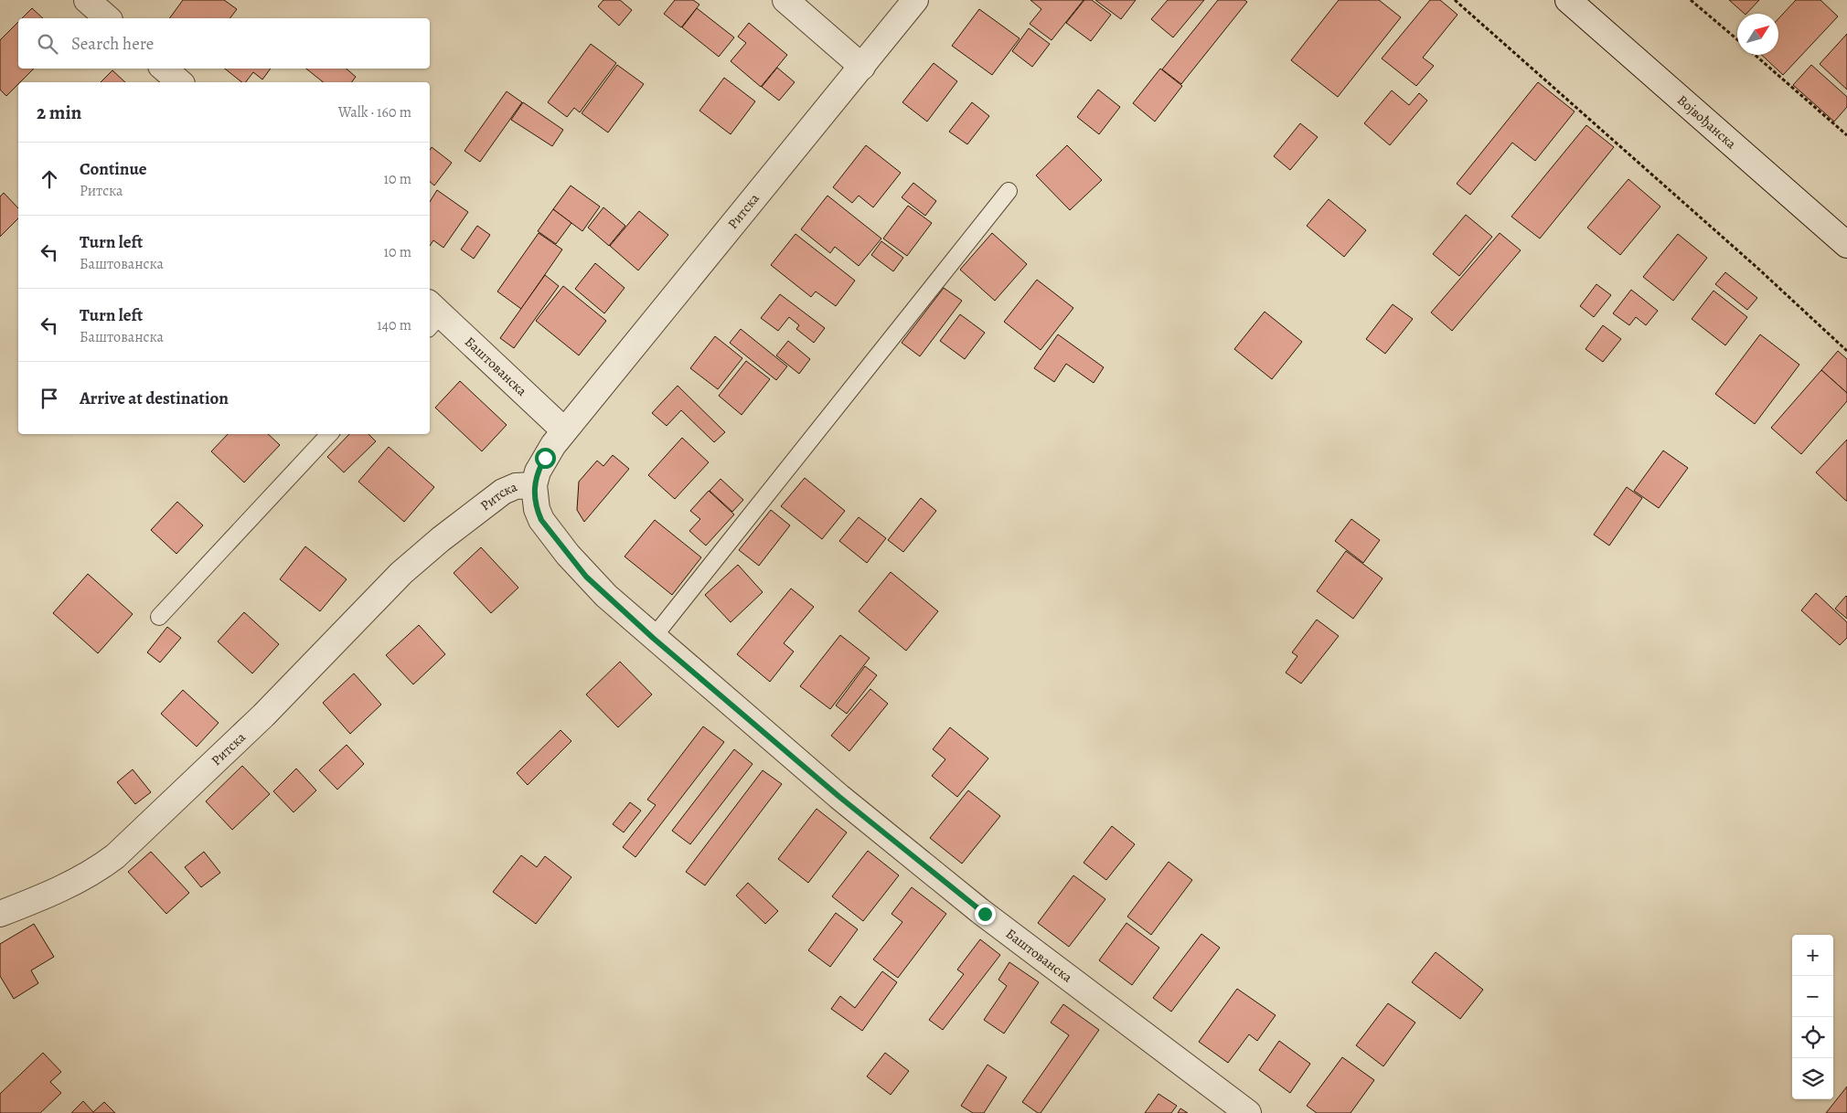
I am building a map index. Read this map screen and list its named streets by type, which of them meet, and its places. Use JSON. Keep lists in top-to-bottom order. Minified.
{"streets":{"street":["Војвођанска","Ритска","Баштованска"]},"crossings":[["Ритска","Баштованска"]],"north":"top right","page":{"search":"Search here","heading":["2 min","Walk · 160 m"],"list":[["Continue","Ритска","10 m"],["Turn left","Баштованска","10 m"],["Turn left","Баштованска","140 m"],"Arrive at destination"],"map_buttons":["+","−"]}}
